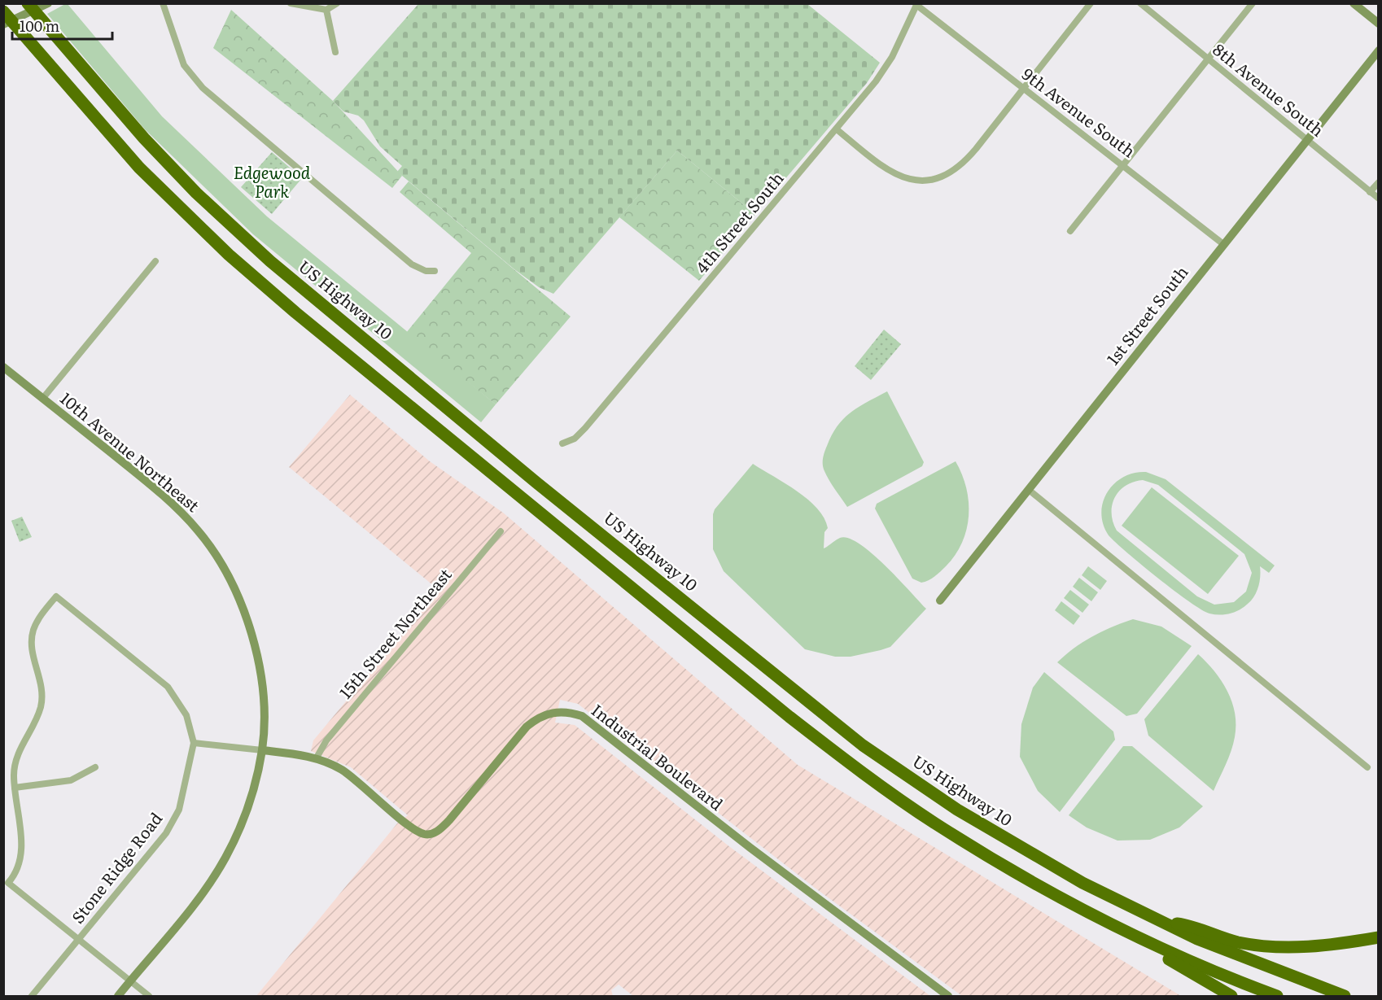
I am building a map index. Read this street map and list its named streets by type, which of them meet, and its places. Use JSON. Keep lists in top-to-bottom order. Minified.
{"streets":{"highway":["US Highway 10"],"street":["8th Avenue South","9th Avenue South","4th Street South","1st Street South","10th Avenue Northeast","15th Street Northeast","Industrial Boulevard","Stone Ridge Road"]},"crossings":[["8th Avenue South","1st Street South"],["9th Avenue South","4th Street South"],["9th Avenue South","1st Street South"],["10th Avenue Northeast","Industrial Boulevard"],["15th Street Northeast","Industrial Boulevard"],["Industrial Boulevard","Stone Ridge Road"]],"parks":["Edgewood Park"],"scale_bar":"100 m"}
